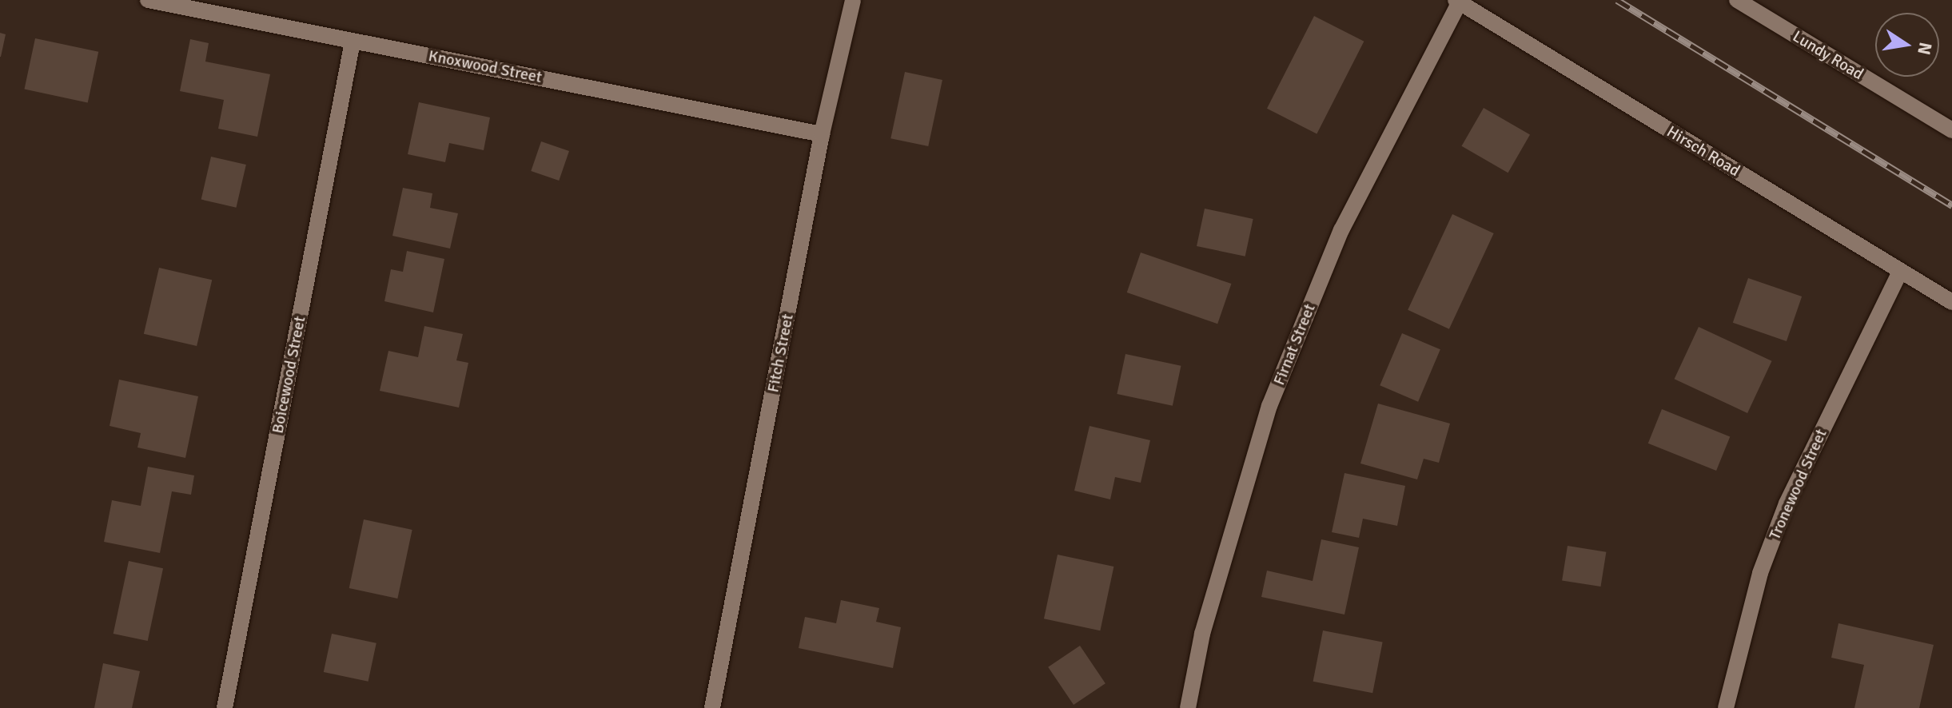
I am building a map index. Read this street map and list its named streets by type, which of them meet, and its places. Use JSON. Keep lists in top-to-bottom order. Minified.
{"streets":{"street":["Lundy Road","Knoxwood Street","Hirsch Road","Firnat Street","Fitch Street","Boicewood Street","Tronewood Street"]},"crossings":[["Knoxwood Street","Fitch Street"],["Knoxwood Street","Boicewood Street"],["Hirsch Road","Firnat Street"],["Hirsch Road","Tronewood Street"]],"north":"right"}
